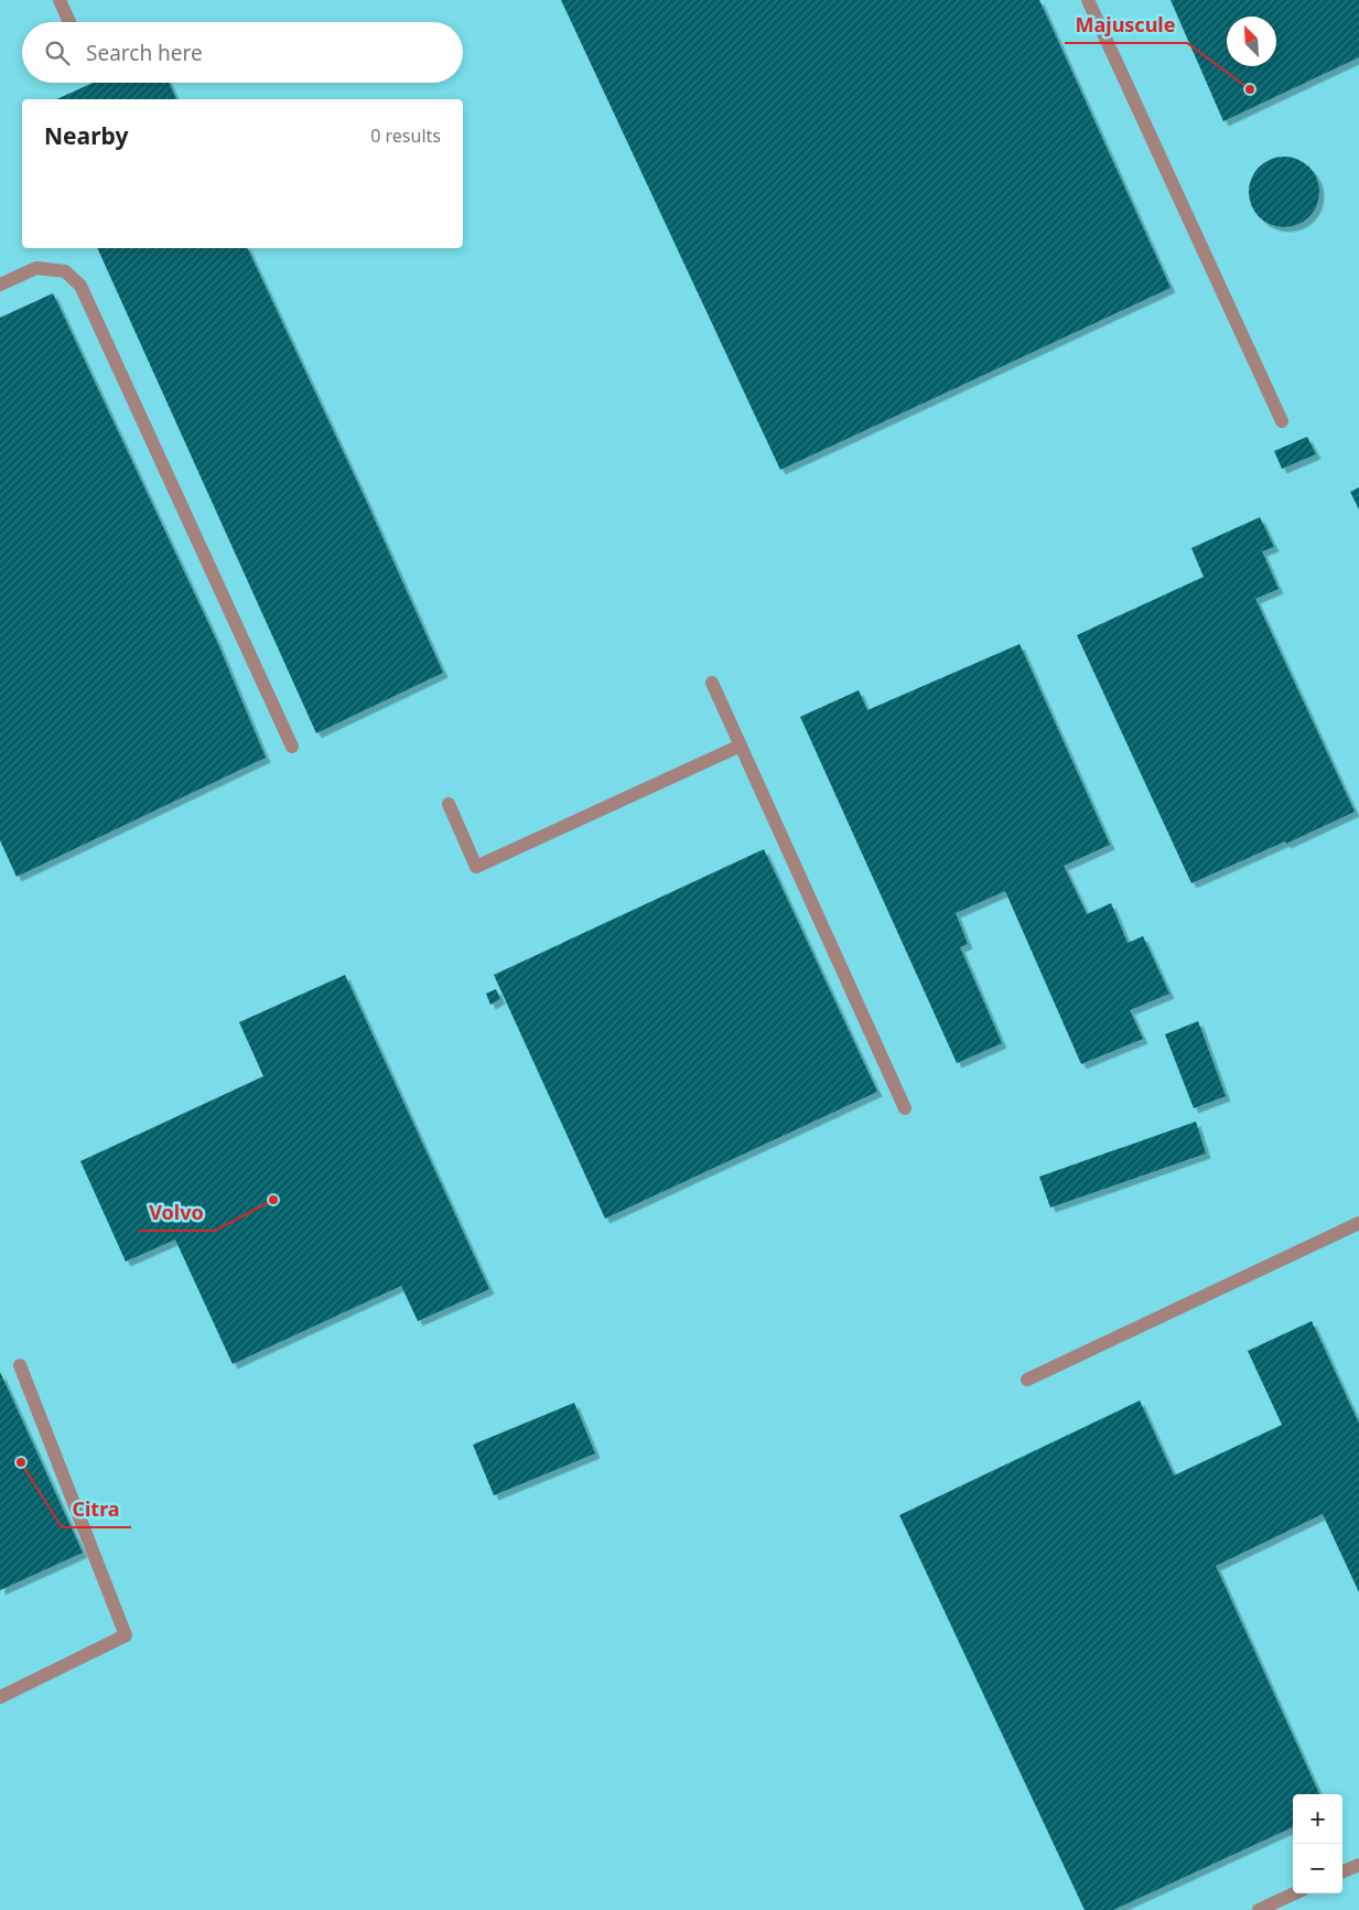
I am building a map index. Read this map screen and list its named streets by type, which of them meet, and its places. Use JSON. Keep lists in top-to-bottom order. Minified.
{"places":["Majuscule","Volvo","Citra"],"north":"top left","page":{"search":"Search here","heading":["Nearby","0 results"],"map_buttons":["+","−"]}}
